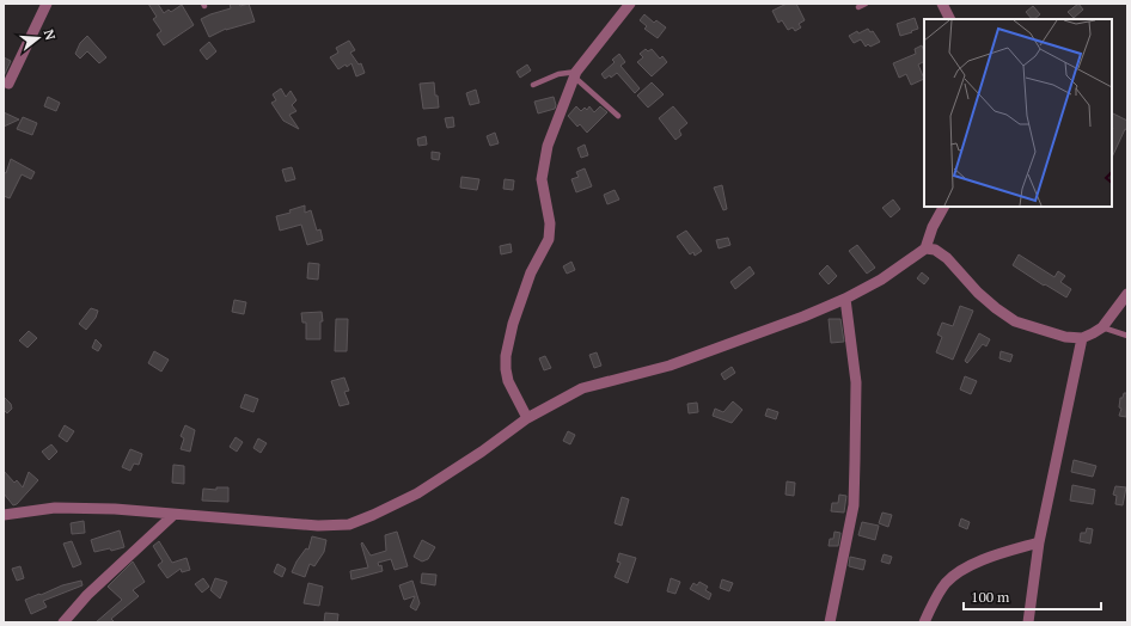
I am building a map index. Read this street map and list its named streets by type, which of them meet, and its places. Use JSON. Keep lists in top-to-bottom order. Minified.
{"scale_bar":"100 m","north":"right"}
